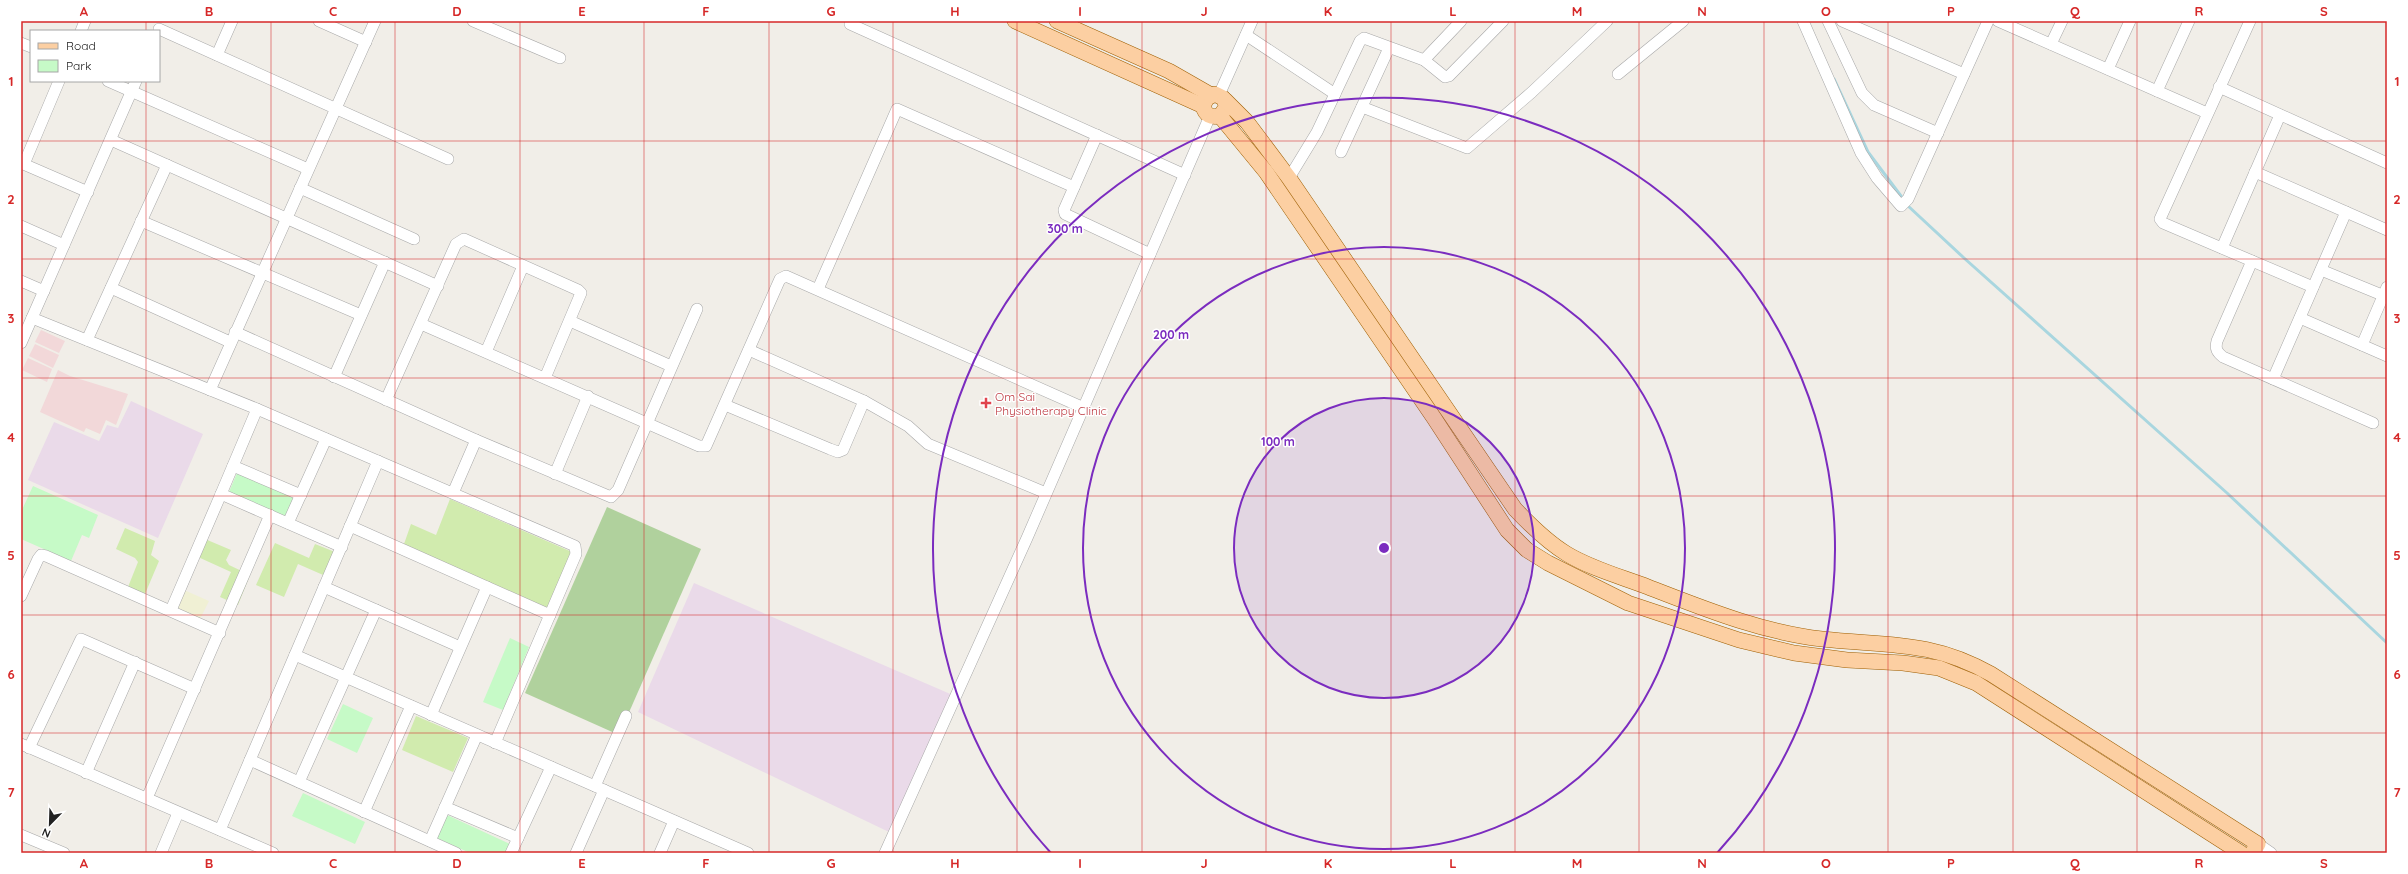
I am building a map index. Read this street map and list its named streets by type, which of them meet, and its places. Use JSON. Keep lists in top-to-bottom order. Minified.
{"places":{"health":["Om Sai Physiotherapy Clinic"]},"legend":["Road","Park"],"north":"bottom left","grid":{"columns":["A","B","C","D","E","F","G","H","I","J","K","L","M","N","O","P","Q","R","S"],"rows":["1","2","3","4","5","6","7"]},"rings":["300 m","200 m","100 m"]}
